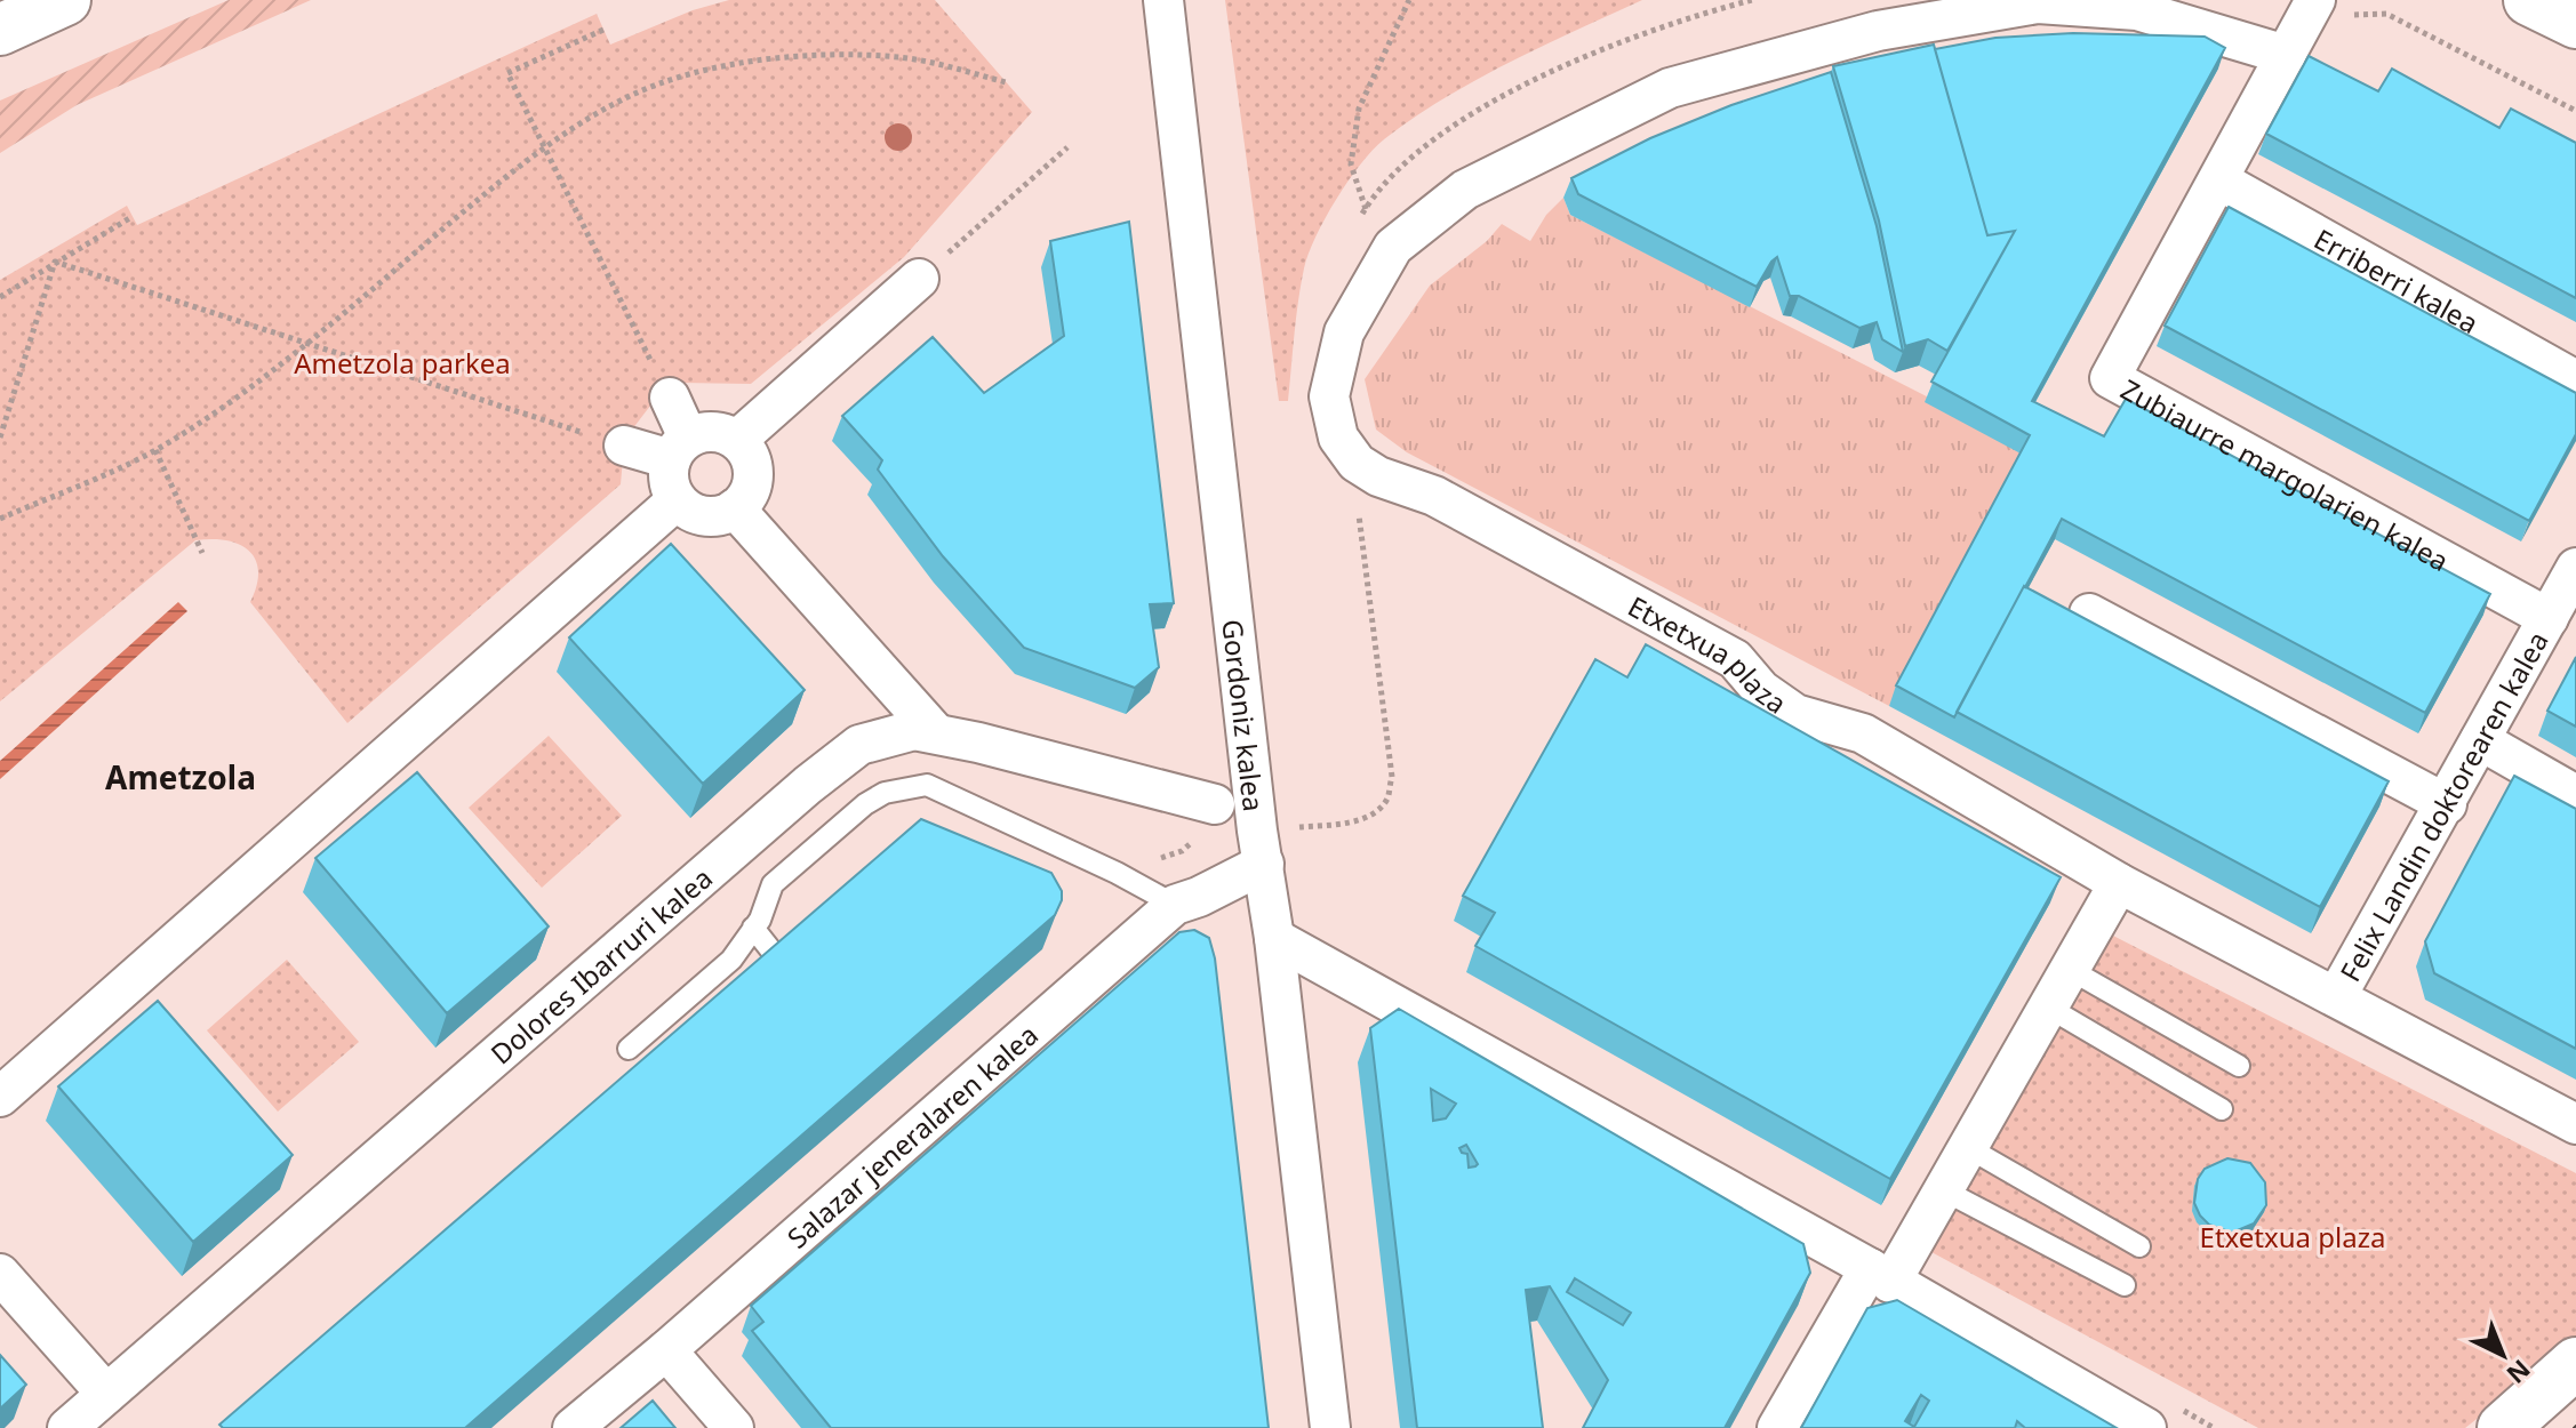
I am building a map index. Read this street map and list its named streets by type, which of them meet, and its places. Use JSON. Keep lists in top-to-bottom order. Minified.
{"streets":{"street":["Erriberri kalea","Zubiaurre margolarien kalea","Etxetxua plaza","Gordoniz kalea","Felix Landin doktorearen kalea","Dolores Ibarruri kalea","Salazar jeneralaren kalea"]},"crossings":[["Erriberri kalea","Zubiaurre margolarien kalea"],["Zubiaurre margolarien kalea","Etxetxua plaza"],["Zubiaurre margolarien kalea","Felix Landin doktorearen kalea"],["Etxetxua plaza","Felix Landin doktorearen kalea"],["Gordoniz kalea","Salazar jeneralaren kalea"]],"districts":["Ametzola"],"parks":["Ametzola parkea","Etxetxua plaza"],"north":"bottom right"}
